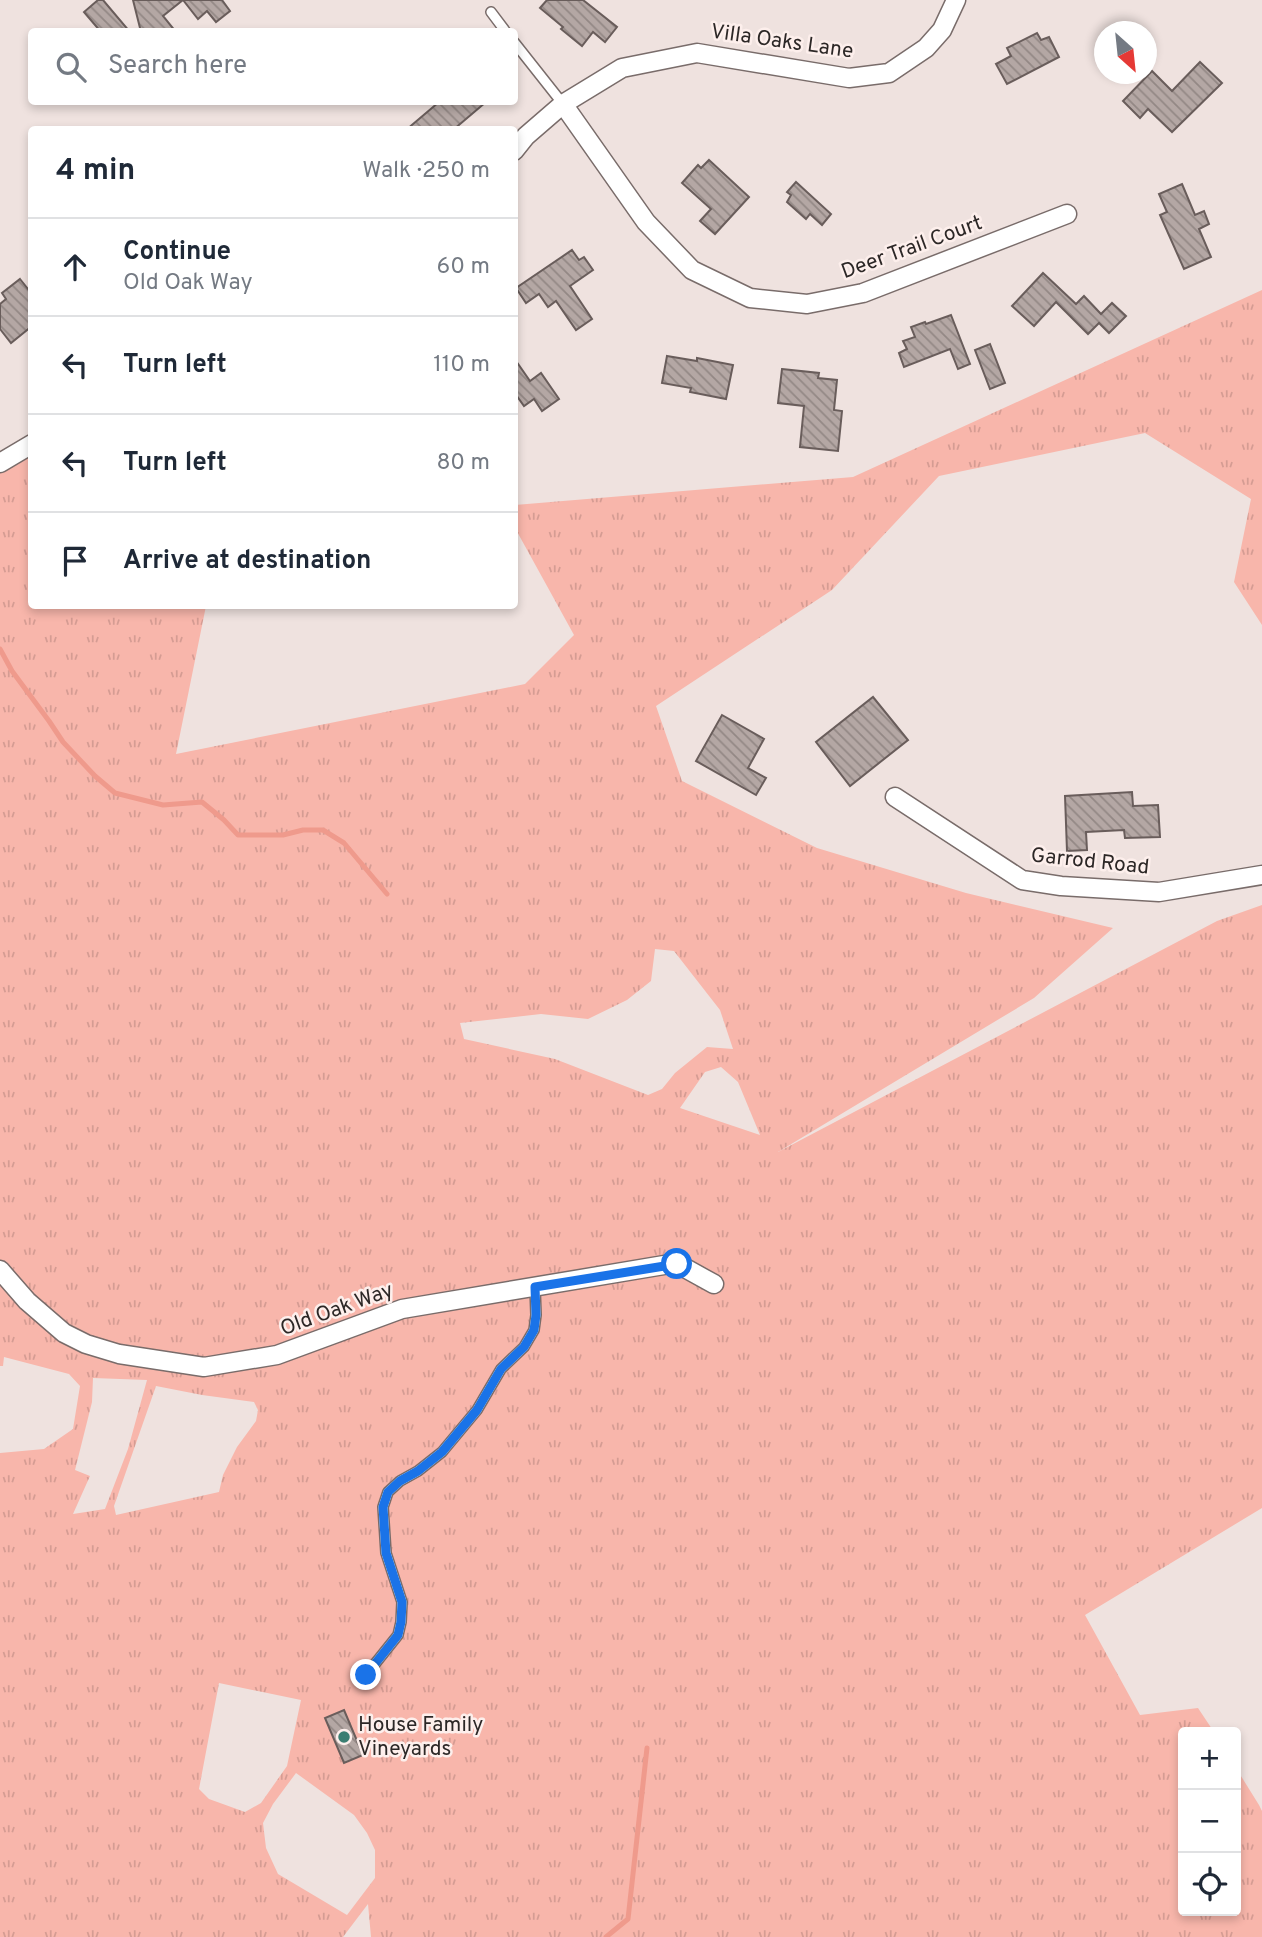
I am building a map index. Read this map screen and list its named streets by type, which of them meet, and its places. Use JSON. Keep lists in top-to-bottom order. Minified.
{"streets":{"street":["Villa Oaks Lane","Deer Trail Court","Garrod Road","Old Oak Way"]},"crossings":[["Villa Oaks Lane","Deer Trail Court"]],"places":["House Family Vineyards"],"north":"bottom right","page":{"search":"Search here","heading":["4 min","Walk · 250 m"],"list":[["Continue","Old Oak Way","60 m"],["Turn left","110 m"],["Turn left","80 m"],"Arrive at destination"],"map_buttons":["+","−"]}}
